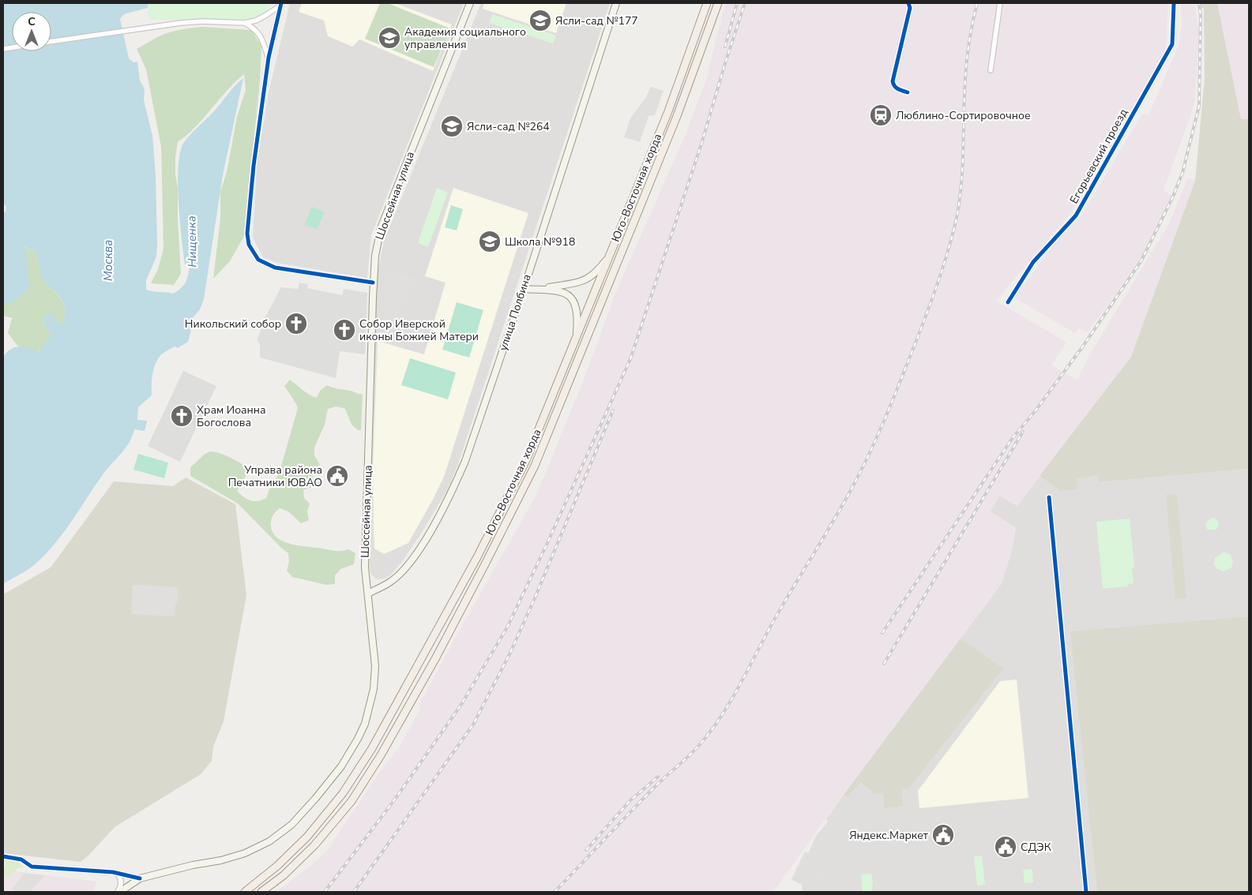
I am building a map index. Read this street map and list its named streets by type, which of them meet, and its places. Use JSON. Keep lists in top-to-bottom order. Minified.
{"streets":{"main road":["Юго-Восточная хорда","Шоссейная улица","улица Полбина"],"street":["Егорьевский проезд"]},"crossings":[["Шоссейная улица","улица Полбина"]],"water":["Нищенка","Москва"],"places":{"school or university":["Ясли-сад №177","Академия социального управления","Ясли-сад №264","Школа №918"],"station":["Люблино-Сортировочное"],"church":["Никольский собор","Собор Иверской иконы Божией Матери","Храм Иоанна Богослова"],"public building":["Управа района Печатники ЮВАО","Яндекс.Маркет","СДЭК"]},"north":"top"}
